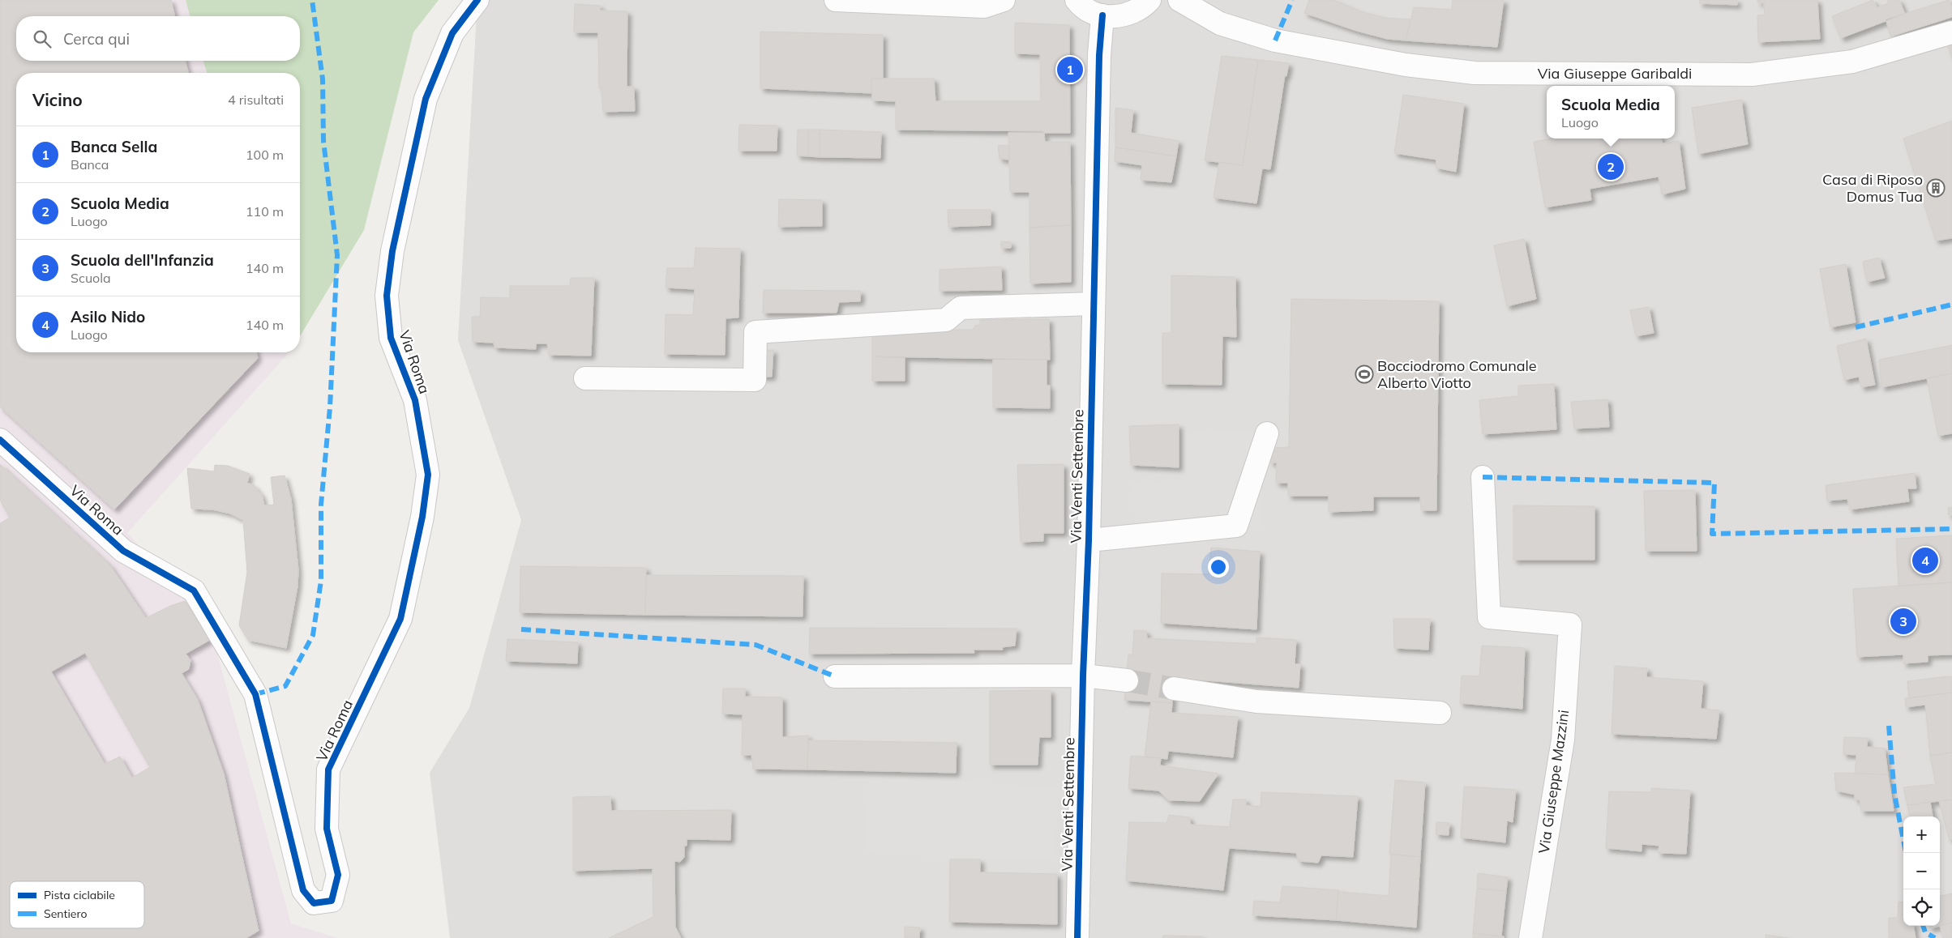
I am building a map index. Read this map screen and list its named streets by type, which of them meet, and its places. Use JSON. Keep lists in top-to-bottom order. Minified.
{"streets":{"street":["Via Giuseppe Garibaldi","Via Roma","Via Venti Settembre","Via Giuseppe Mazzini"]},"places":{"building":["Casa di Riposo Domus Tua"],"sports":["Bocciodromo Comunale Alberto Viotto"]},"legend":["Pista ciclabile","Sentiero"],"page":{"search":"Cerca qui","pins":["1","2","4","3"],"heading":["Vicino","4 risultati"],"popup":["Scuola Media","Luogo"],"list":[{"mark":"1","name":"Banca Sella","note":"Banca","value":"100 m"},{"mark":"2","name":"Scuola Media","note":"Luogo","value":"110 m"},{"mark":"3","name":"Scuola dell'Infanzia","note":"Scuola","value":"140 m"},{"mark":"4","name":"Asilo Nido","note":"Luogo","value":"140 m"}],"map_buttons":["+","−"]}}
